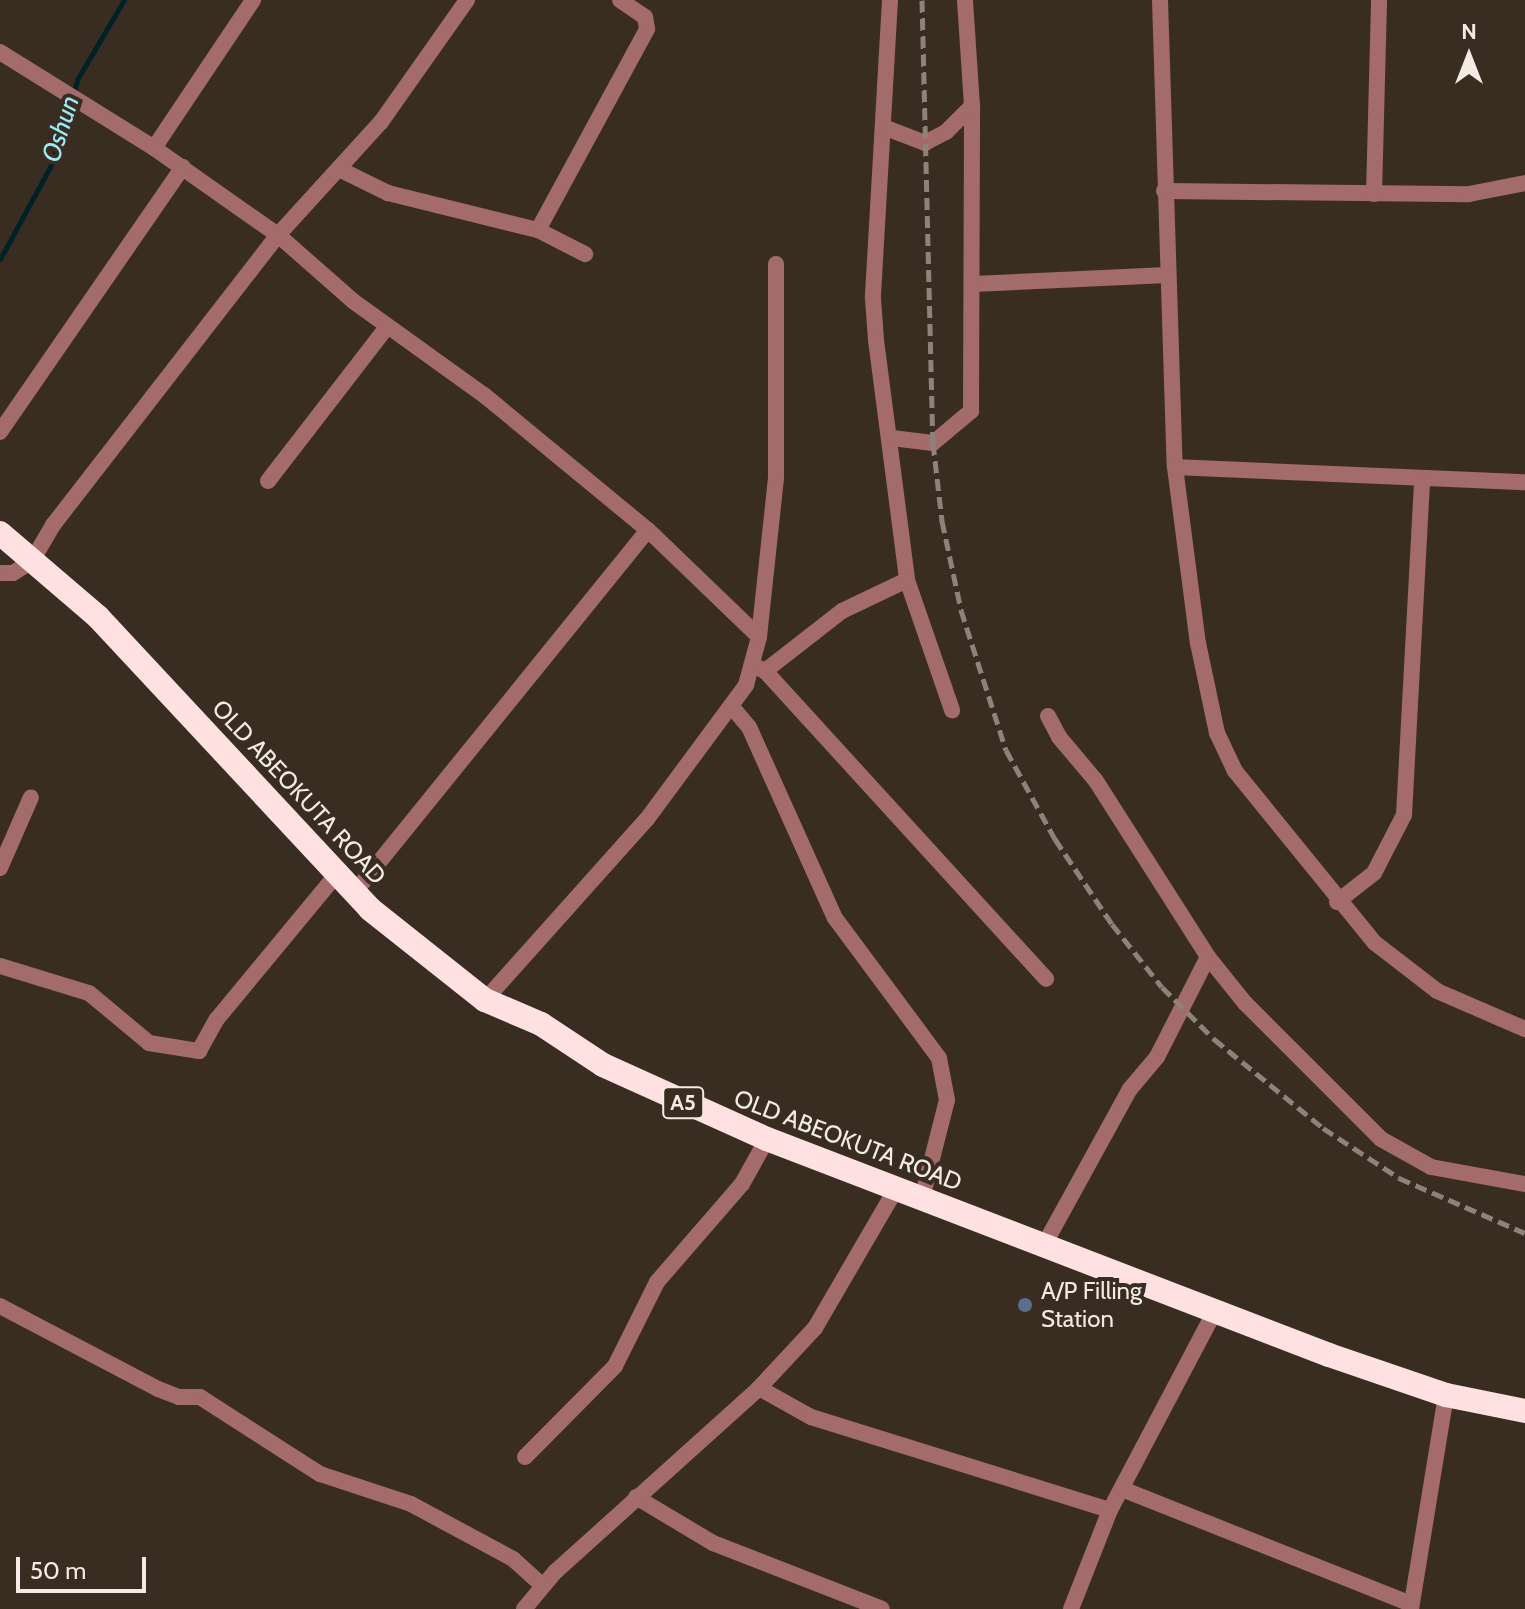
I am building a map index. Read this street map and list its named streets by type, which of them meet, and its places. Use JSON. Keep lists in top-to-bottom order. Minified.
{"streets":{"highway":["OLD ABEOKUTA ROAD","A5"]},"water":["Oshun"],"places":["A/P Filling Station"],"scale_bar":"50 m","north":"top"}
